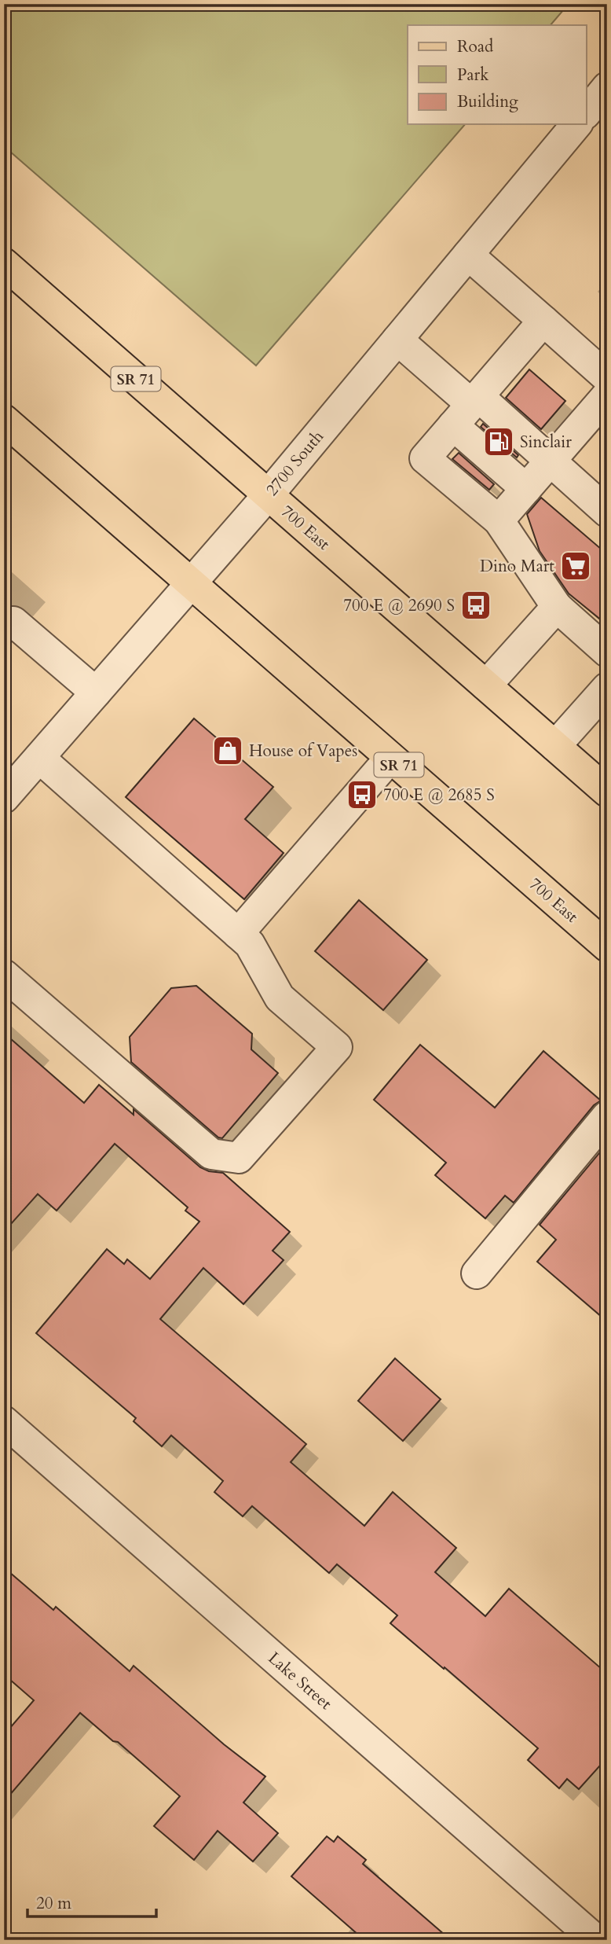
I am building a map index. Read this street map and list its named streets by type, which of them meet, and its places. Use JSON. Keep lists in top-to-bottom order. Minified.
{"streets":{"main road":["SR 71","700 East"],"street":["2700 South","Lake Street"]},"crossings":[["2700 South","700 East"]],"places":{"fuel station":["Sinclair"],"supermarket":["Dino Mart"],"bus stop":["700 E @ 2690 S","700 E @ 2685 S"],"shop":["House of Vapes"]},"legend":["Road","Park","Building"],"scale_bar":"20 m"}
